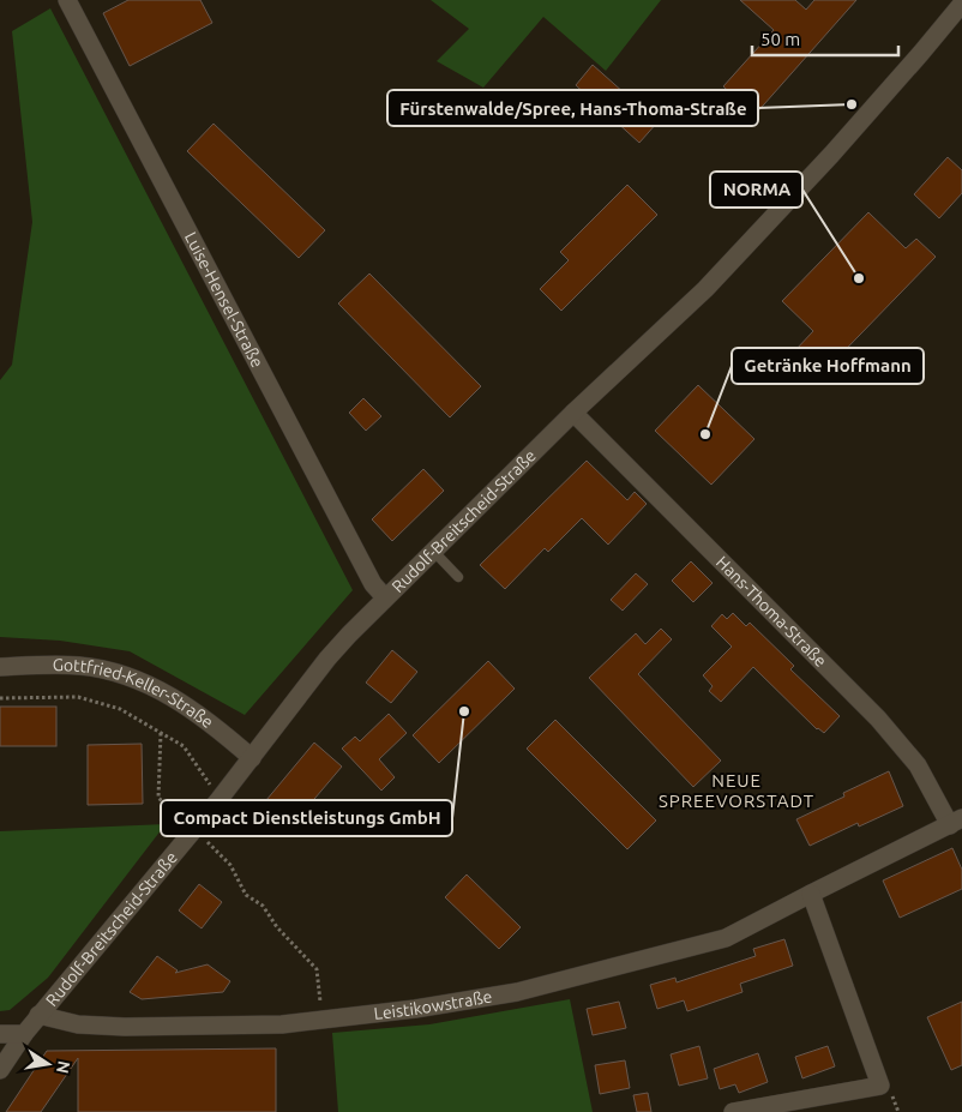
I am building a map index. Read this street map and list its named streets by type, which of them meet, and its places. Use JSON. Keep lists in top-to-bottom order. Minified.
{"streets":{"street":["Luise-Hensel-Straße","Rudolf-Breitscheid-Straße","Hans-Thoma-Straße","Gottfried-Keller-Straße","Leistikowstraße"]},"crossings":[["Luise-Hensel-Straße","Rudolf-Breitscheid-Straße"],["Rudolf-Breitscheid-Straße","Hans-Thoma-Straße"],["Rudolf-Breitscheid-Straße","Gottfried-Keller-Straße"],["Rudolf-Breitscheid-Straße","Leistikowstraße"],["Hans-Thoma-Straße","Leistikowstraße"]],"districts":["NEUE SPREEVORSTADT"],"places":["Fürstenwalde/Spree, Hans-Thoma-Straße","NORMA","Getränke Hoffmann","Compact Dienstleistungs GmbH"],"scale_bar":"50 m","north":"right"}
